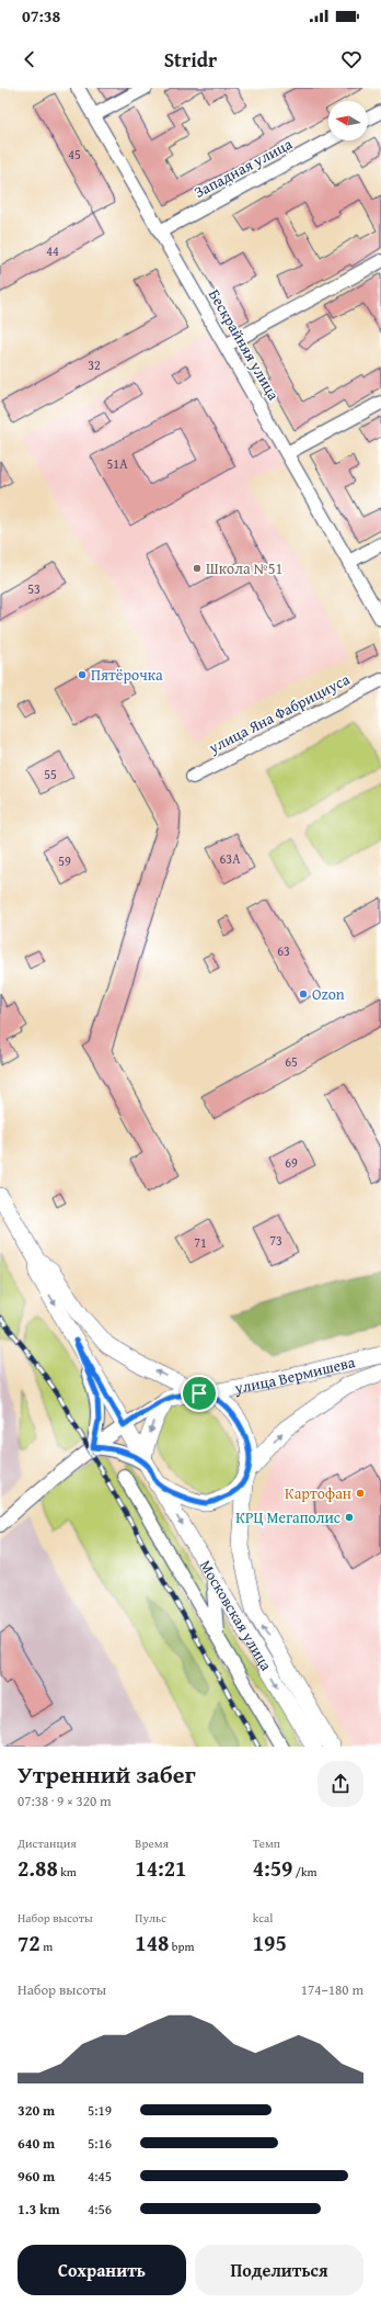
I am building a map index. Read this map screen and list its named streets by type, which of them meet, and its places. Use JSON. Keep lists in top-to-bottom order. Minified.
{"streets":{"main road":["улица Вермишева","Московская улица"],"street":["Западная улица","Бескрайняя улица","улица Яна Фабрициуса"]},"crossings":[["Западная улица","Бескрайняя улица"],["улица Вермишева","Московская улица"]],"places":["Школа №51","Пятёрочка","Ozon","Картофан","КРЦ Мегаполис"],"house_numbers":["45","44","32","51А","53","55","63А","59","63","65","69","73","71"],"north":"left","page":{"status":"07:38","header":"Stridr","heading":["Утренний забег","07:38 · 9 × 320 m"],"stats":[["Дистанция","2.88 km"],["Время","14:21"],["Темп","4:59 /km"],["Набор высоты","72 m"],["Пульс","148 bpm"],["kcal","195"]],"chart":["Набор высоты","174–180 m"],"list":[{"name":"320 m","note":"5:19"},{"name":"640 m","note":"5:16"},{"name":"960 m","note":"4:45"},{"name":"1.3 km","note":"4:56"}],"buttons":["Сохранить","Поделиться"]}}
